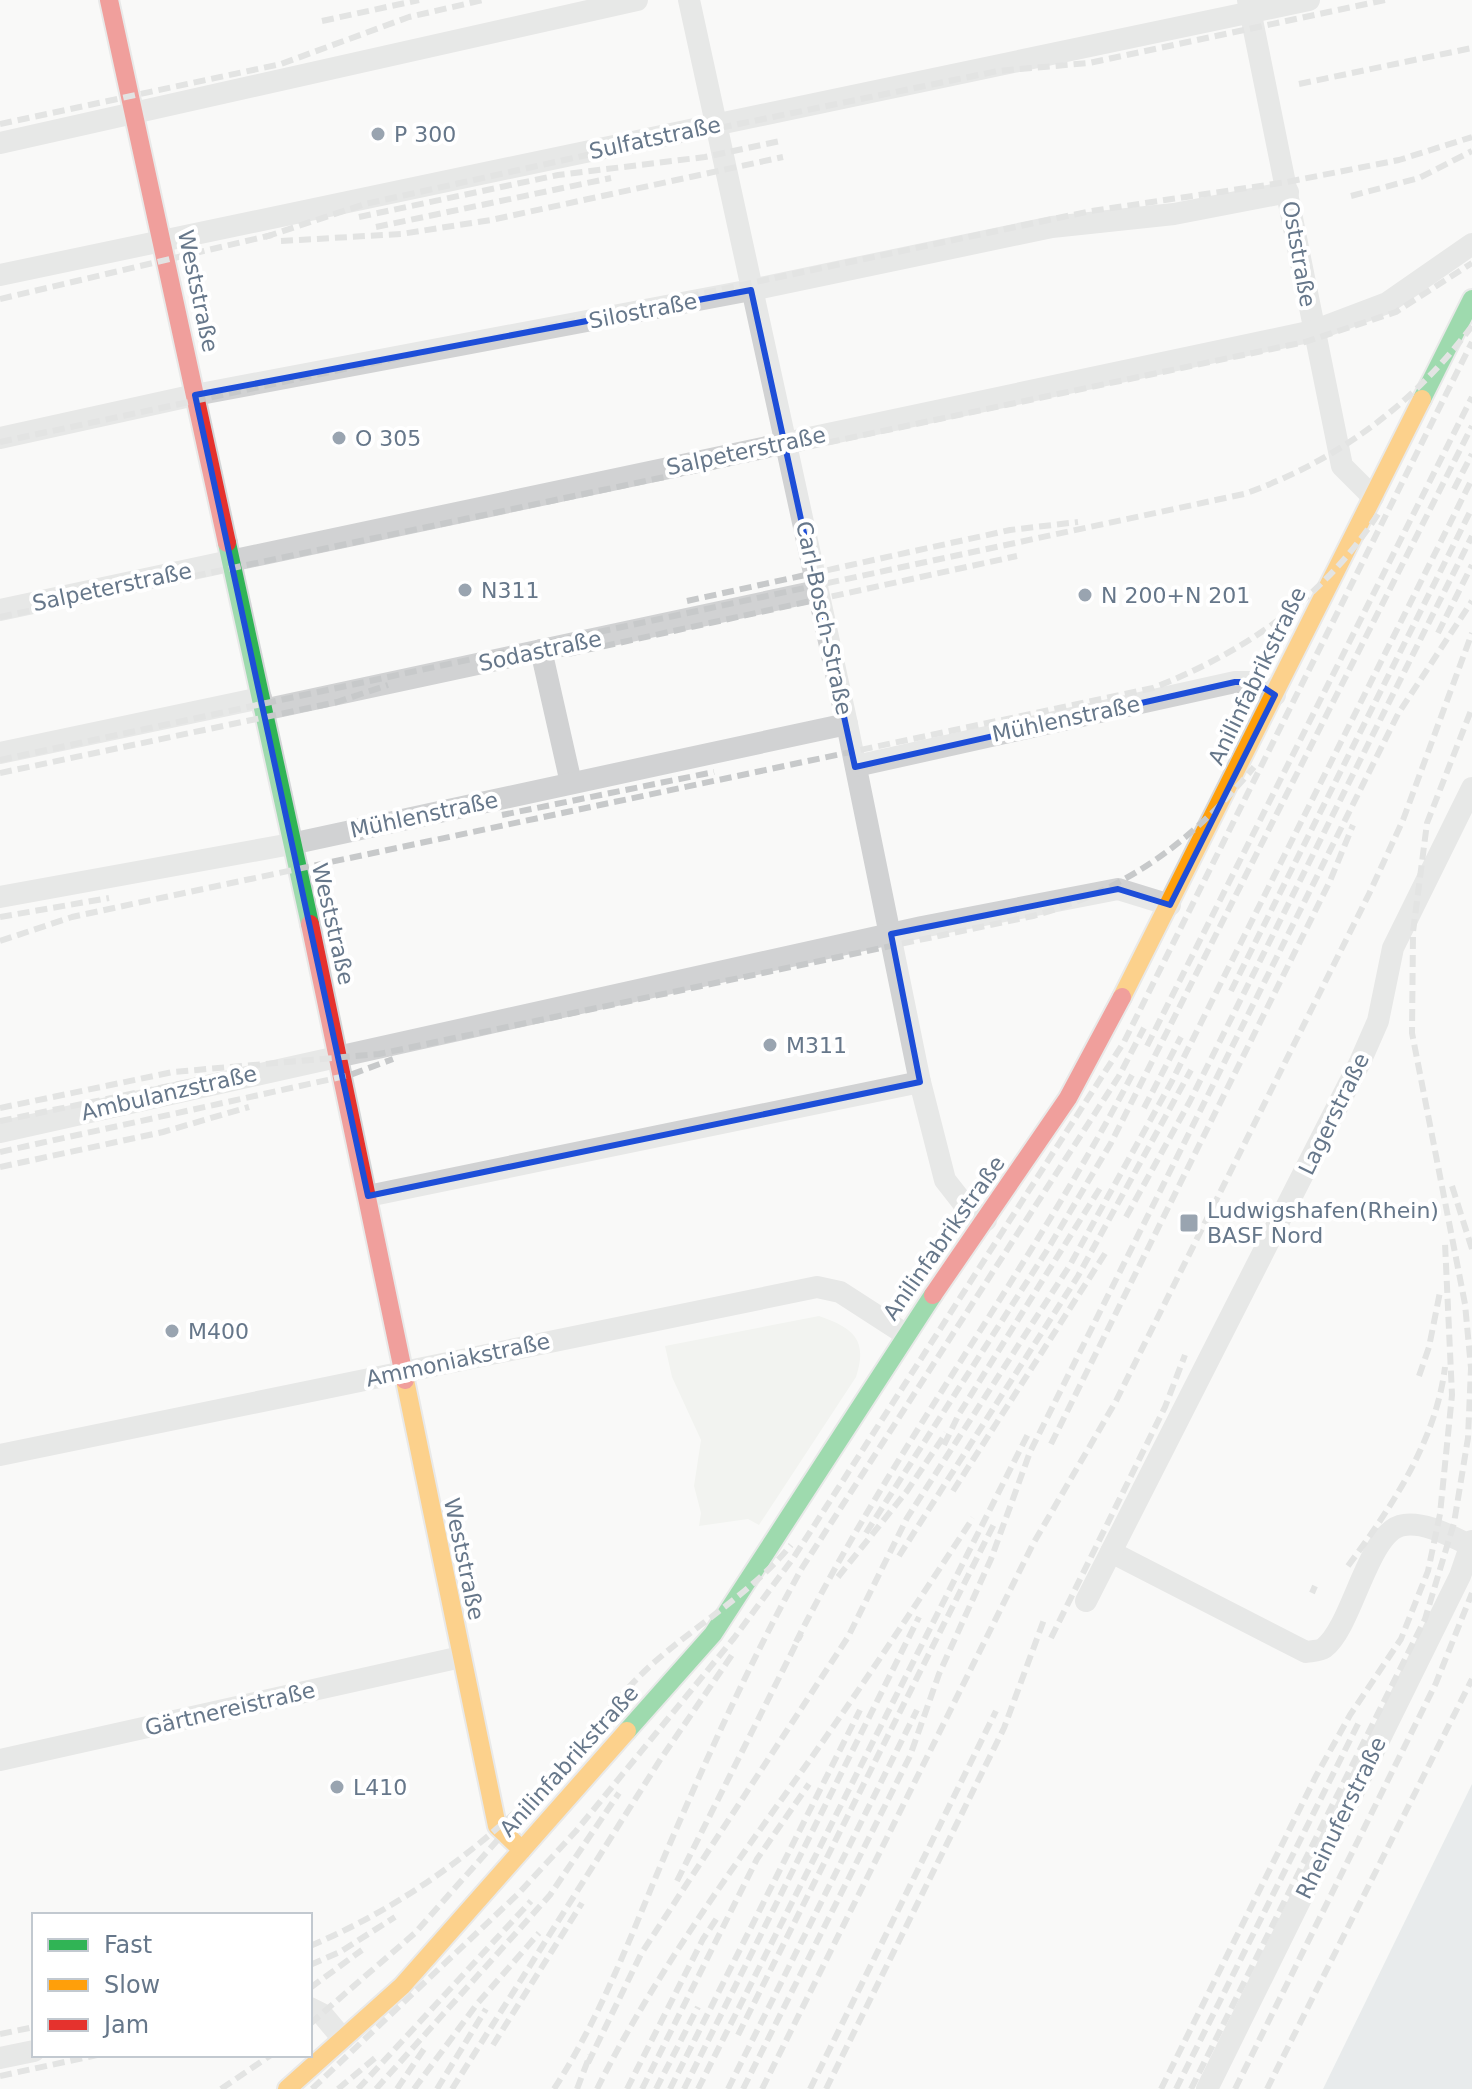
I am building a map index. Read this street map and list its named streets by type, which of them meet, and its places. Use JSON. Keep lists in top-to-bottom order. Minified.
{"streets":{"street":["Sulfatstraße","Oststraße","Weststraße","Silostraße","Salpeterstraße","Carl-Bosch-Straße","Sodastraße","Anilinfabrikstraße","Mühlenstraße","Ambulanzstraße","Lagerstraße","Ammoniakstraße","Gärtnereistraße","Rheinuferstraße"]},"crossings":[["Sulfatstraße","Oststraße"],["Sulfatstraße","Weststraße"],["Sulfatstraße","Carl-Bosch-Straße"],["Oststraße","Silostraße"],["Oststraße","Salpeterstraße"],["Oststraße","Anilinfabrikstraße"],["Weststraße","Silostraße"],["Weststraße","Salpeterstraße"],["Weststraße","Sodastraße"],["Weststraße","Anilinfabrikstraße"],["Weststraße","Mühlenstraße"],["Weststraße","Ambulanzstraße"],["Weststraße","Ammoniakstraße"],["Weststraße","Gärtnereistraße"],["Silostraße","Carl-Bosch-Straße"],["Salpeterstraße","Carl-Bosch-Straße"],["Carl-Bosch-Straße","Sodastraße"],["Carl-Bosch-Straße","Anilinfabrikstraße"],["Carl-Bosch-Straße","Mühlenstraße"],["Carl-Bosch-Straße","Ambulanzstraße"],["Anilinfabrikstraße","Mühlenstraße"],["Anilinfabrikstraße","Ambulanzstraße"],["Anilinfabrikstraße","Ammoniakstraße"],["Lagerstraße","Rheinuferstraße"]],"places":{"other":["P 300","O 305","N311","N 200+N 201","M311","M400","L410"],"transit":["Ludwigshafen(Rhein) BASF Nord"]},"legend":["Fast","Slow","Jam"]}
